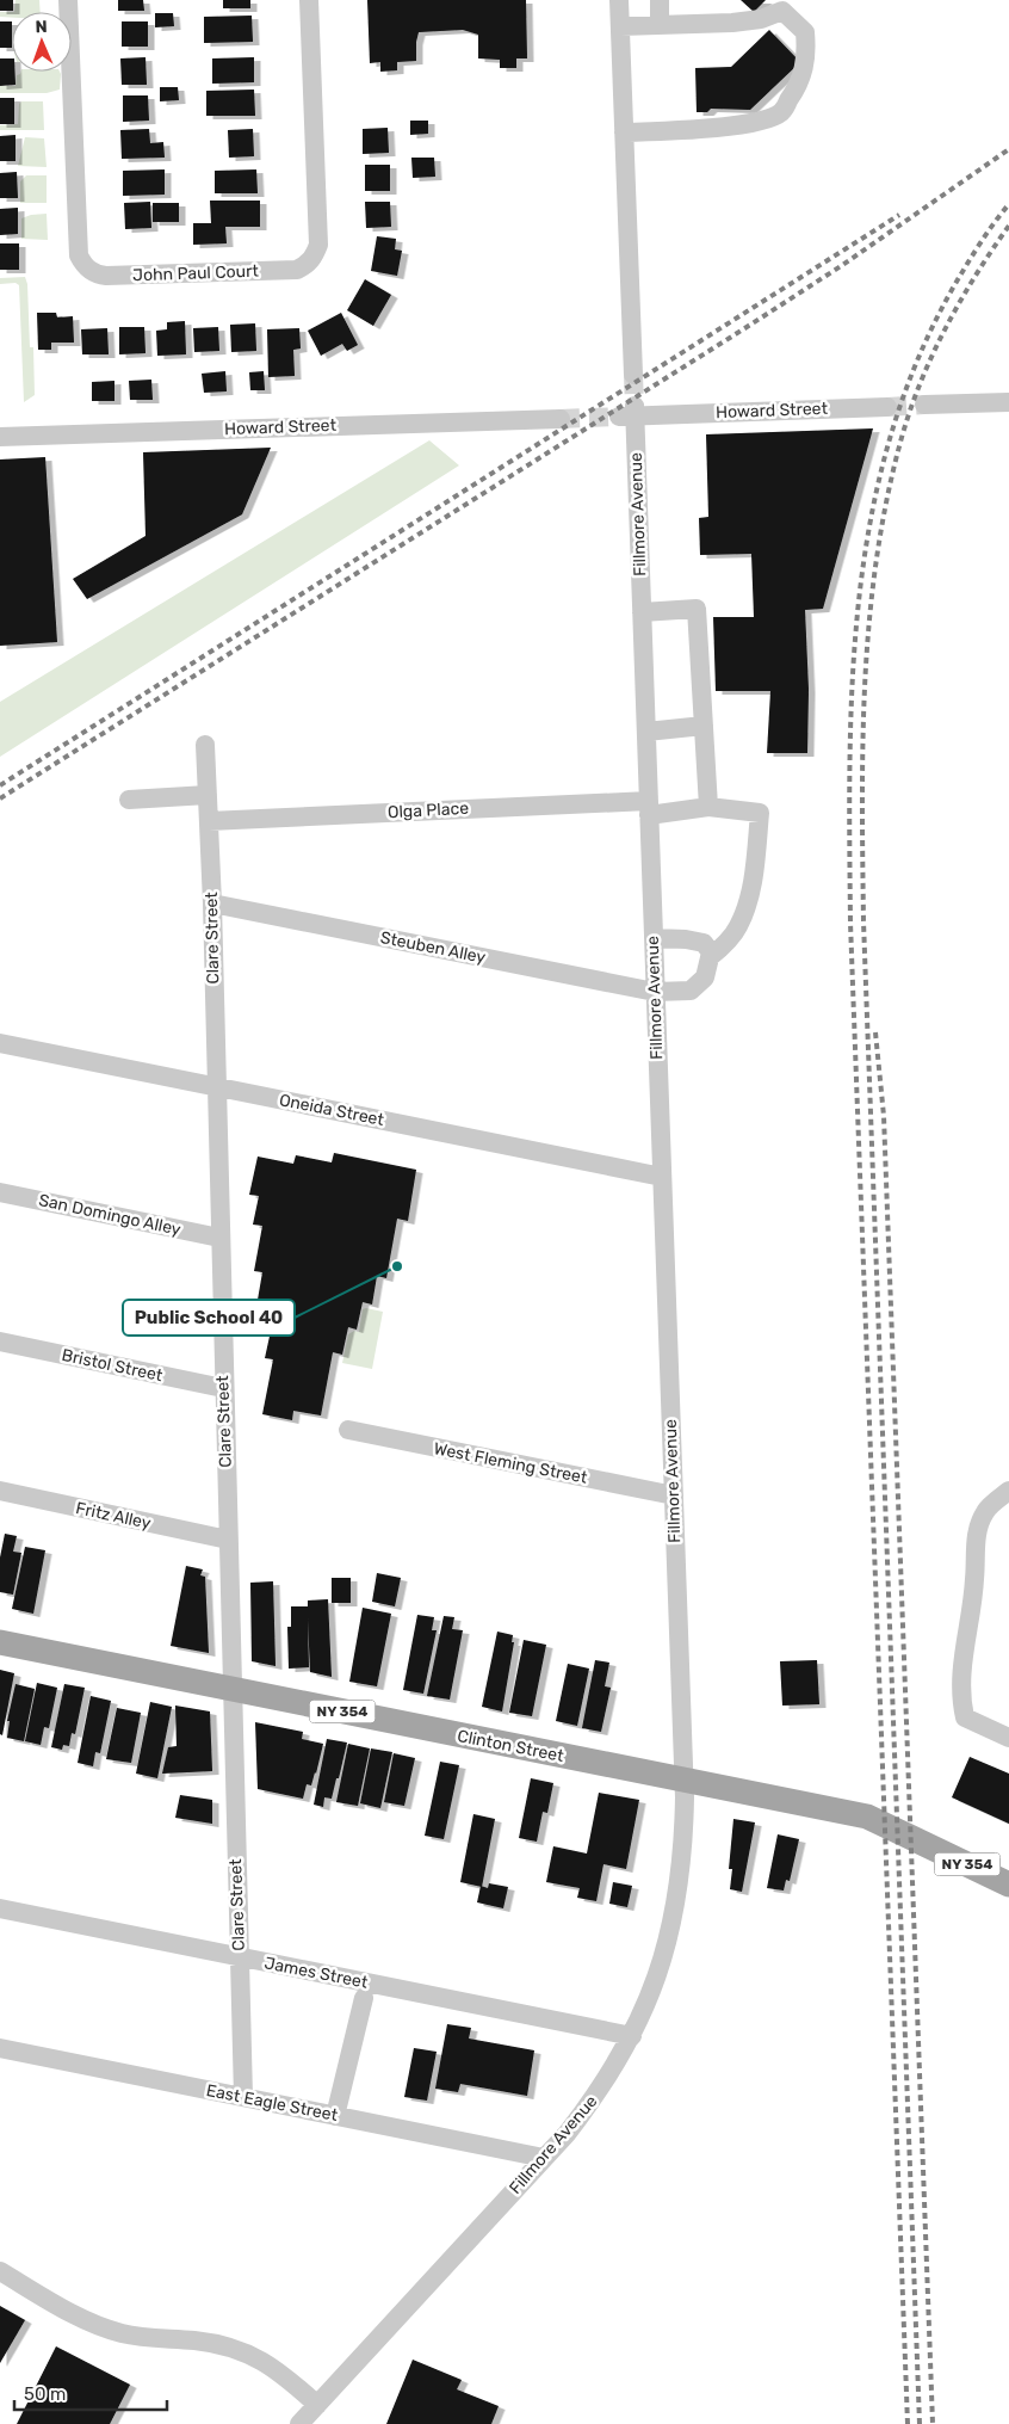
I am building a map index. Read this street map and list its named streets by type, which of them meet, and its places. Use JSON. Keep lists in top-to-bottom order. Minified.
{"streets":{"main road":["NY 354","Clinton Street"],"street":["John Paul Court","Howard Street","Fillmore Avenue","Olga Place","Clare Street","Steuben Alley","Oneida Street","San Domingo Alley","Bristol Street","West Fleming Street","Fritz Alley","James Street","East Eagle Street"]},"crossings":[["Howard Street","Fillmore Avenue"],["Fillmore Avenue","Olga Place"],["Fillmore Avenue","Steuben Alley"],["Fillmore Avenue","Oneida Street"],["Fillmore Avenue","West Fleming Street"],["Fillmore Avenue","Clinton Street"],["Fillmore Avenue","James Street"],["Fillmore Avenue","East Eagle Street"],["Olga Place","Clare Street"],["Olga Place","Steuben Alley"],["Clare Street","Steuben Alley"],["Clare Street","Oneida Street"],["Clare Street","San Domingo Alley"],["Clare Street","Bristol Street"],["Clare Street","Fritz Alley"],["Clare Street","Clinton Street"],["Clare Street","James Street"],["Clare Street","East Eagle Street"]],"places":["Public School 40"],"scale_bar":"50 m","north":"top"}
